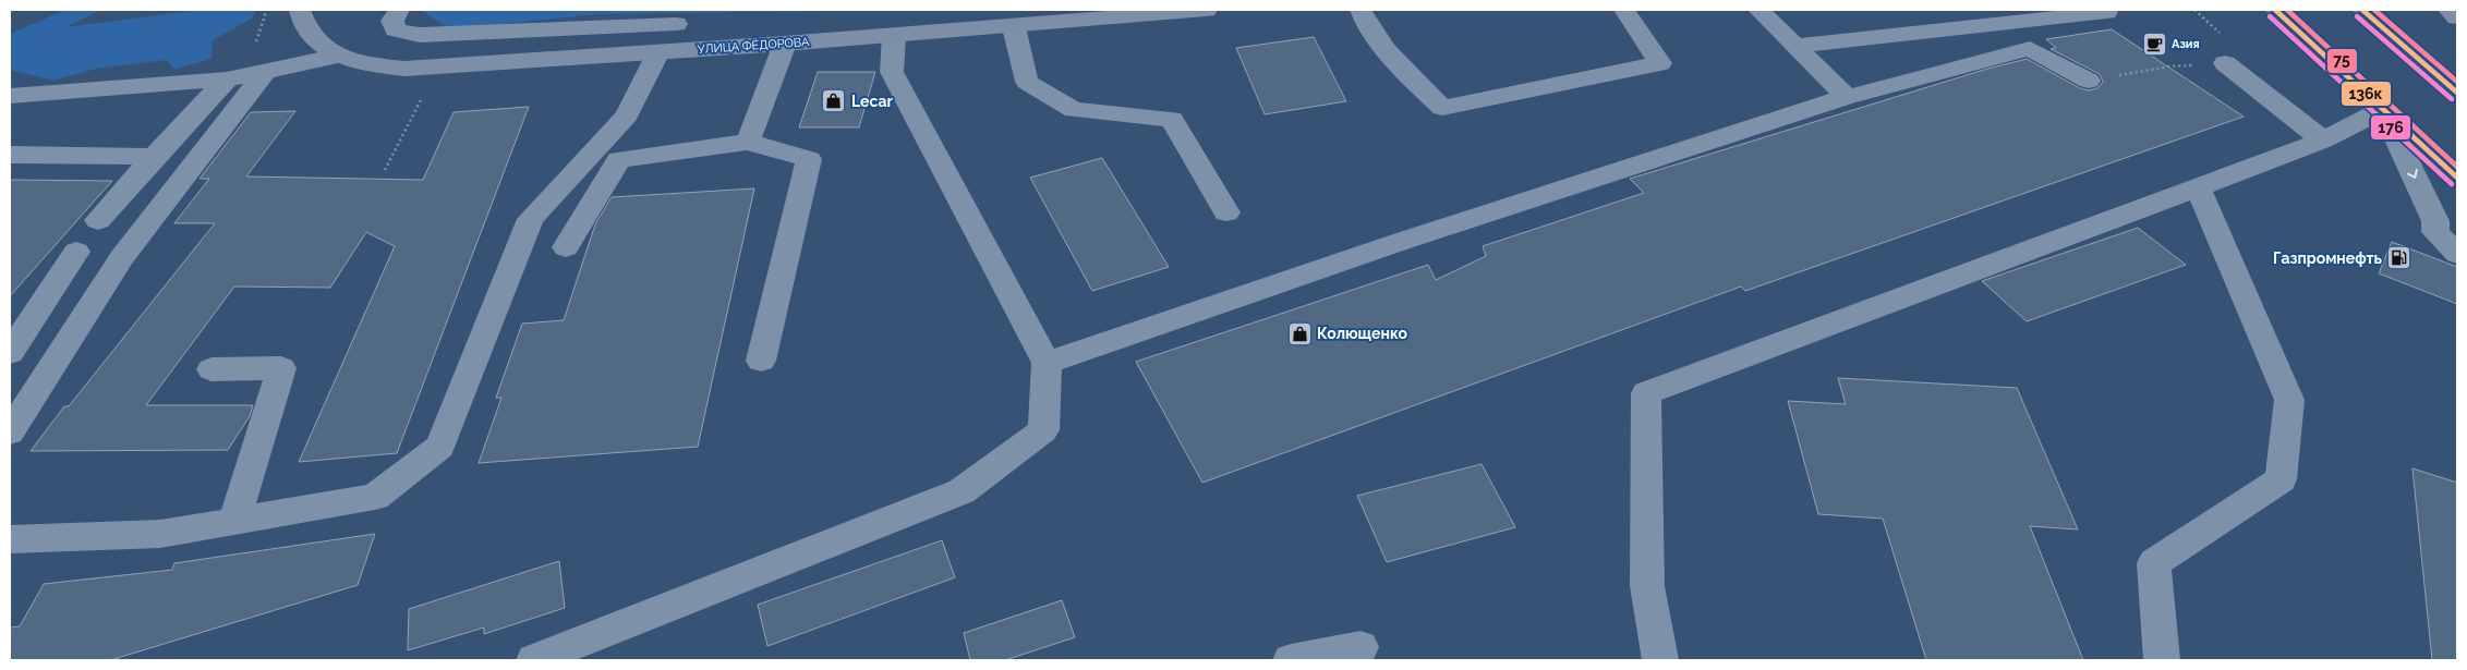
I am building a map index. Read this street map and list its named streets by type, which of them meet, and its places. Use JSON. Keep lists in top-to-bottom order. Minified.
{"streets":{"main road":["УЛИЦА ФЁДОРОВА"]},"places":{"cafe":["Азия"],"shop":["Lecar","Колющенко"],"fuel station":["Газпромнефть"]},"lines":["transit line 136к","transit line 75","transit line 176"]}
